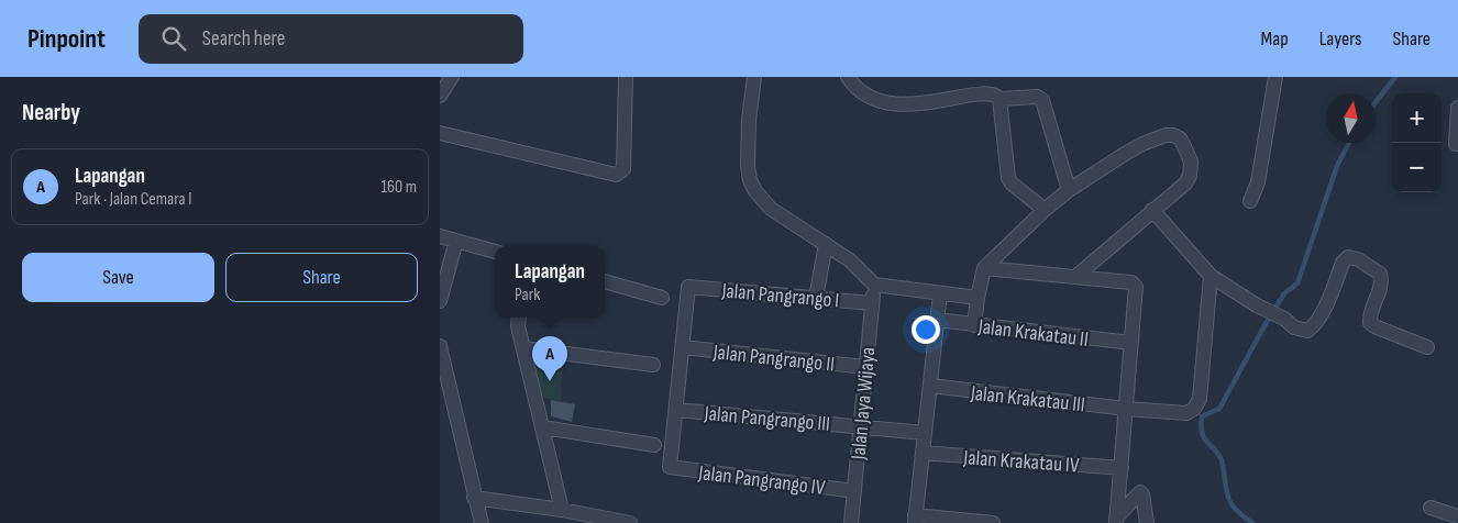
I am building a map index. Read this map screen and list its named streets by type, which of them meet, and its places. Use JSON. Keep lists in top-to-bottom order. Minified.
{"streets":{"street":["Jalan Pangrango I","Jalan Krakatau II","Jalan Pangrango II","Jalan Krakatau III","Jalan Jaya Wijaya","Jalan Pangrango III","Jalan Krakatau IV","Jalan Pangrango IV"]},"crossings":[["Jalan Pangrango I","Jalan Pangrango II"],["Jalan Pangrango I","Jalan Jaya Wijaya"],["Jalan Pangrango II","Jalan Jaya Wijaya"],["Jalan Jaya Wijaya","Jalan Pangrango III"],["Jalan Jaya Wijaya","Jalan Pangrango IV"],["Jalan Pangrango III","Jalan Pangrango IV"]],"north":"top","page":{"header":"Pinpoint","search":"Search here","nav":["Map","Layers","Share"],"heading":"Nearby","map_buttons":["+","−"],"list":[{"mark":"A","name":"Lapangan","note":"Park · Jalan Cemara I","value":"160 m"}],"buttons":["Save","Share"],"popup":["Lapangan","Park"],"pins":"A"}}
